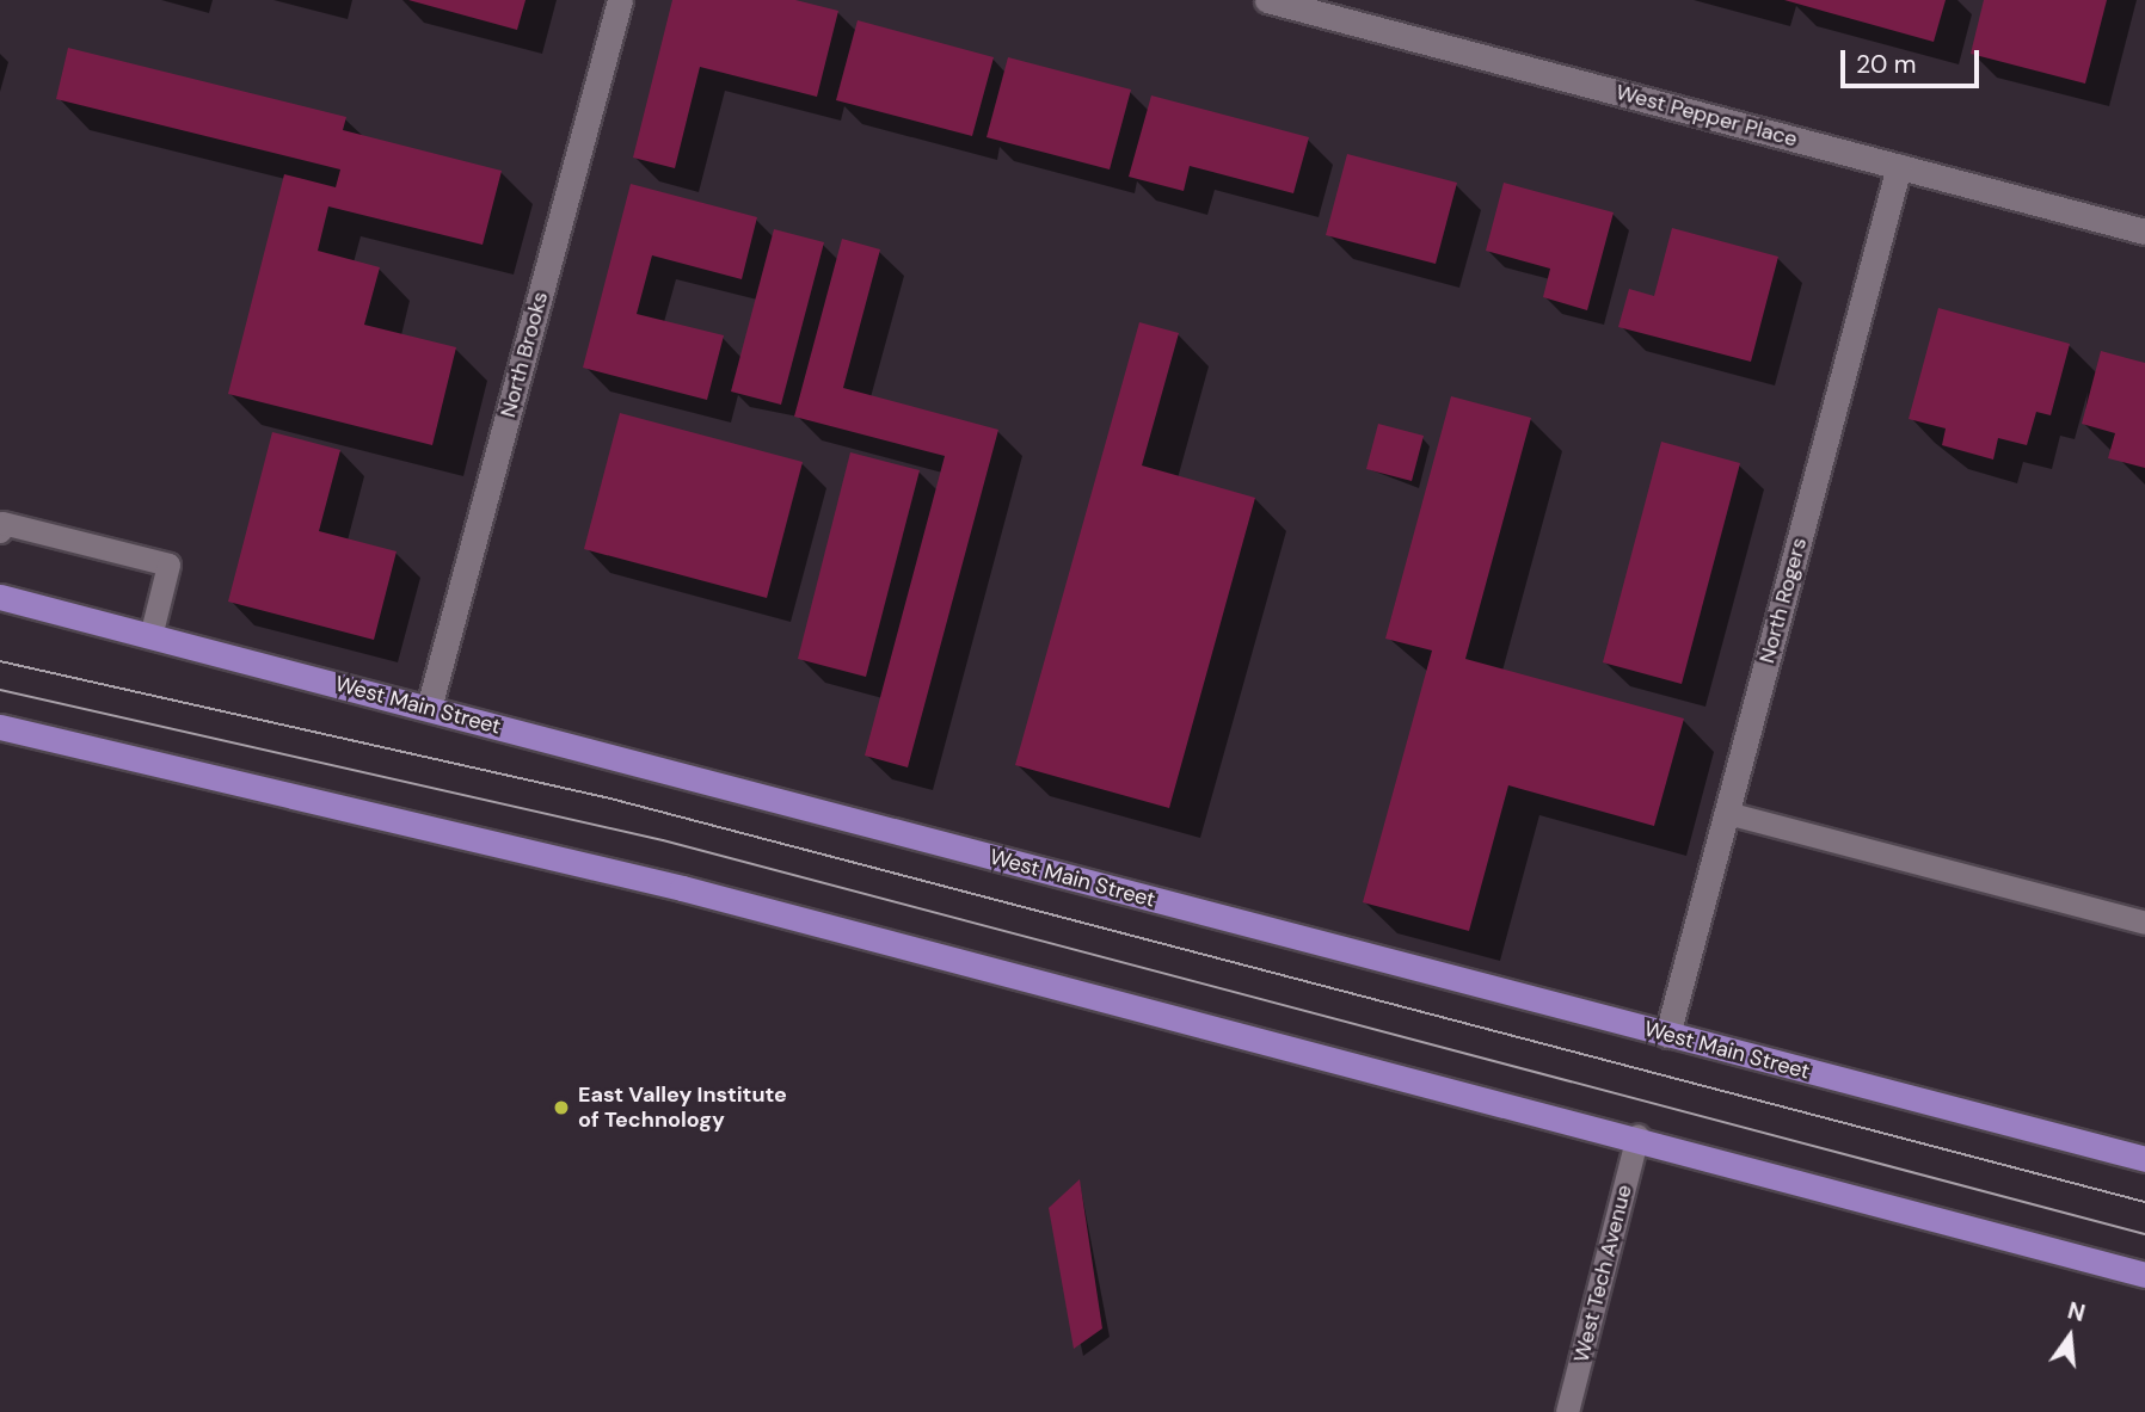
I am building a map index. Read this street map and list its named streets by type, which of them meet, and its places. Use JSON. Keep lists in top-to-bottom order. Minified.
{"streets":{"main road":["West Main Street"],"street":["West Pepper Place","North Brooks","North Rogers"],"lane":["West Tech Avenue"]},"crossings":[["West Pepper Place","North Rogers"],["North Brooks","West Main Street"],["North Rogers","West Main Street"]],"places":["East Valley Institute of Technology"],"scale_bar":"20 m","north":"top"}
